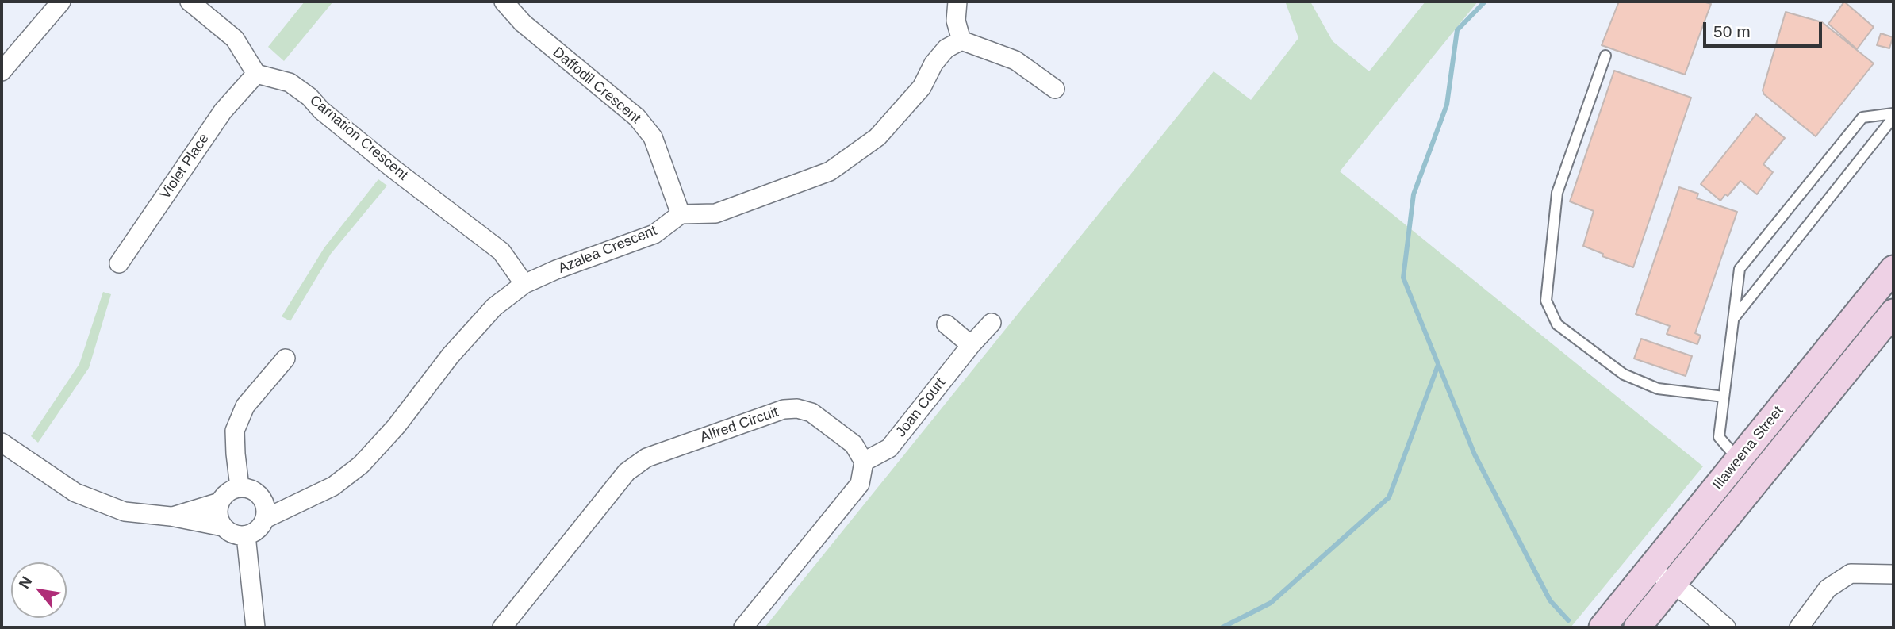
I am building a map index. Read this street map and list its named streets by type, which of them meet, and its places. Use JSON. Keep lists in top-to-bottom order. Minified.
{"streets":{"main road":["Illaweena Street"],"street":["Daffodil Crescent","Carnation Crescent","Violet Place","Azalea Crescent","Joan Court","Alfred Circuit"]},"crossings":[["Daffodil Crescent","Azalea Crescent"],["Carnation Crescent","Violet Place"],["Carnation Crescent","Azalea Crescent"],["Joan Court","Alfred Circuit"]],"scale_bar":"50 m","north":"top left"}
